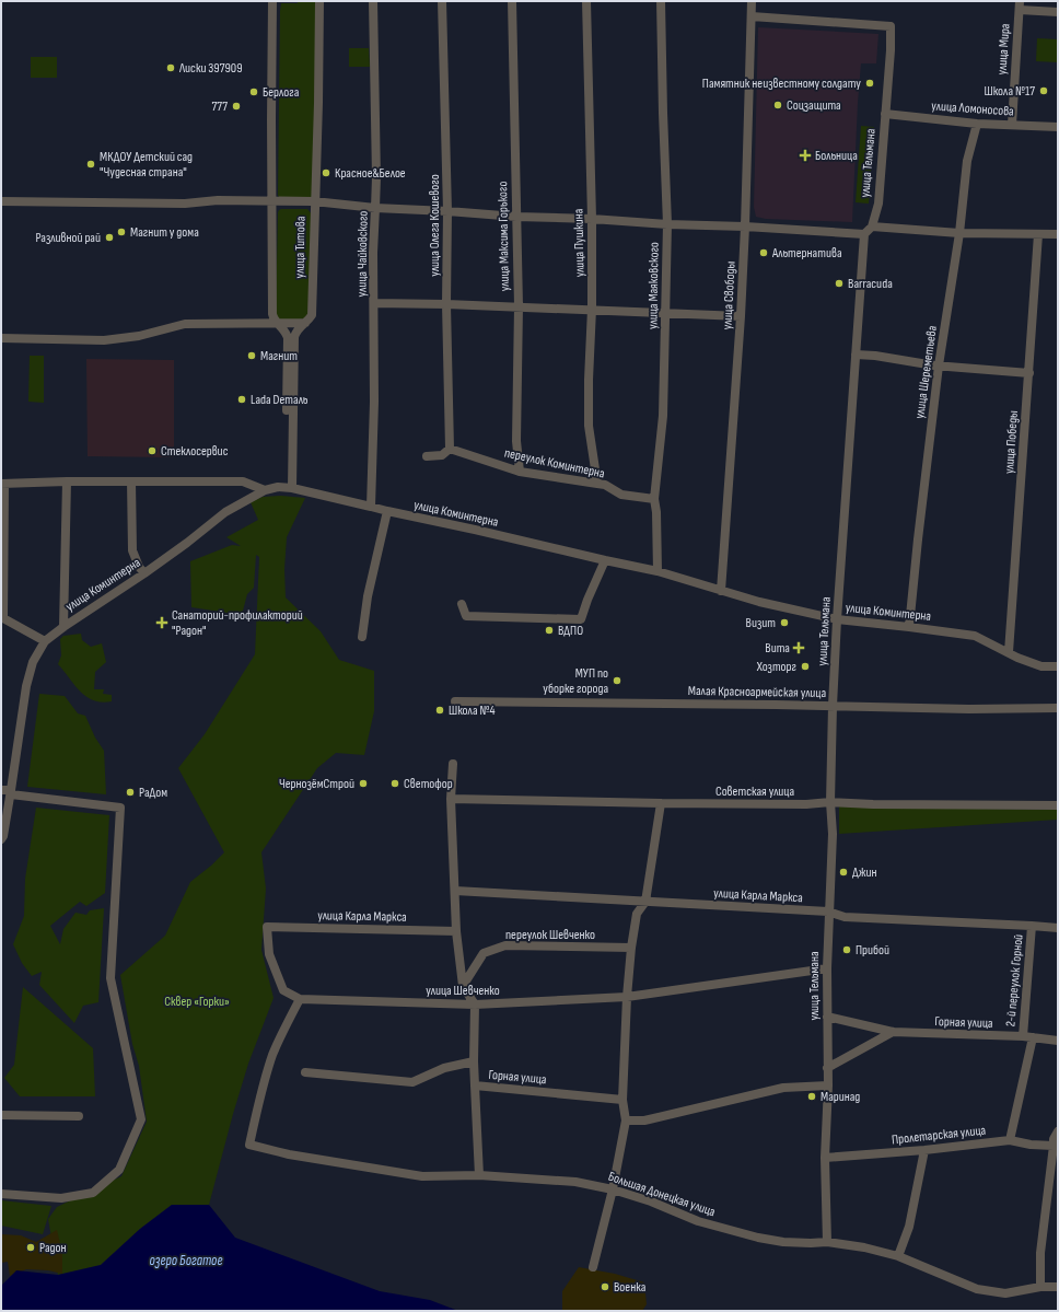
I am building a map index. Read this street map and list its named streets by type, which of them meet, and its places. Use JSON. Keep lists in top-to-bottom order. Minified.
{"streets":{"street":["улица Мира","улица Ломоносова","улица Тельмана","улица Олега Кошевого","улица Максима Горького","улица Пушкина","улица Титова","улица Чайковского","улица Маяковского","улица Свободы","улица Шереметьева","улица Победы","переулок Коминтерна","улица Коминтерна","Малая Красноармейская улица","Советская улица","улица Карла Маркса","переулок Шевченко","2-й переулок Горной","улица Шевченко","Горная улица","Пролетарская улица","Большая Донецкая улица"]},"crossings":[["улица Мира","улица Ломоносова"],["улица Ломоносова","улица Тельмана"],["улица Ломоносова","улица Шереметьева"],["улица Тельмана","улица Свободы"],["улица Тельмана","улица Коминтерна"],["улица Тельмана","Малая Красноармейская улица"],["улица Тельмана","Советская улица"],["улица Тельмана","улица Карла Маркса"],["улица Тельмана","улица Шевченко"],["улица Тельмана","Горная улица"],["улица Тельмана","Пролетарская улица"],["улица Тельмана","Большая Донецкая улица"],["улица Олега Кошевого","переулок Коминтерна"],["улица Максима Горького","переулок Коминтерна"],["улица Пушкина","переулок Коминтерна"],["улица Титова","улица Коминтерна"],["улица Чайковского","улица Коминтерна"],["улица Маяковского","переулок Коминтерна"],["улица Маяковского","улица Коминтерна"],["улица Свободы","улица Коминтерна"],["улица Шереметьева","улица Коминтерна"],["улица Победы","улица Коминтерна"],["улица Карла Маркса","2-й переулок Горной"],["улица Карла Маркса","улица Шевченко"],["улица Карла Маркса","Большая Донецкая улица"],["2-й переулок Горной","Горная улица"],["улица Шевченко","Большая Донецкая улица"]],"water":["озеро Богатое"],"parks":["Сквер «Горки»"],"places":{"other":["Лиски 397909","Памятник неизвестному солдату","Школа №17","Берлога","Соцзащита","777","МКДОУ Детский сад \"Чудесная страна\"","Красное&Белое","Магнит у дома","Разливной рай","Альтернатива","Barracuda","Магнит","Lada Dеталь","Стеклосервис","Визит","ВДПО","Хозторг","МУП по уборке города","Школа №4","ЧернозёмСтрой","Светофор","РаДом","Джин","Прибой","Маринад","Радон","Военка"],"health":["Больница","Санаторий-профилакторий \"Радон\"","Вита"]}}
